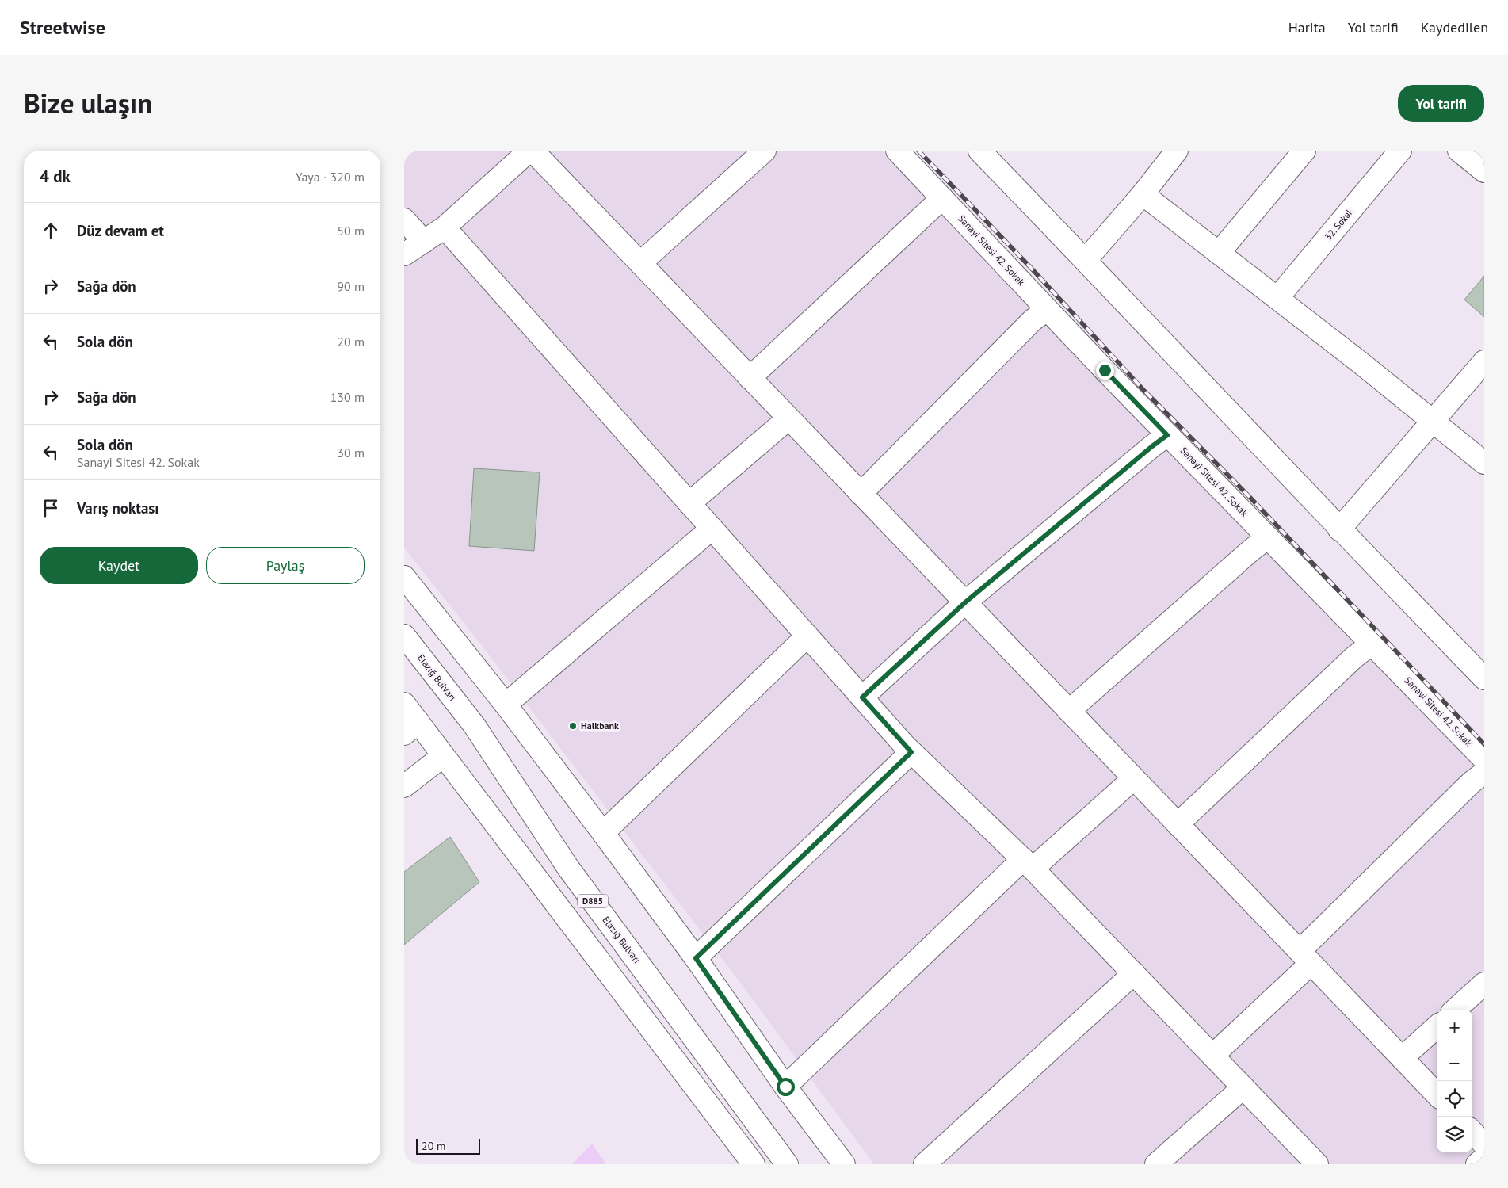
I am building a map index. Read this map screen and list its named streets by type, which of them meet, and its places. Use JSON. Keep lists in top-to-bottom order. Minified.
{"streets":{"main road":["32. Sokak","Sanayi Sitesi 42. Sokak","Elazığ Bulvarı","D885"]},"places":["Halkbank"],"scale_bar":"20 m","page":{"header":"Streetwise","nav":["Harita","Yol tarifi","Kaydedilen"],"title":"Bize ulaşın","buttons":["Yol tarifi",["Kaydet","Paylaş"]],"heading":["4 dk","Yaya · 320 m"],"list":[["Düz devam et","50 m"],["Sağa dön","90 m"],["Sola dön","20 m"],["Sağa dön","130 m"],["Sola dön","Sanayi Sitesi 42. Sokak","30 m"],"Varış noktası"],"map_buttons":["+","−"],"scale":"20 m"}}
